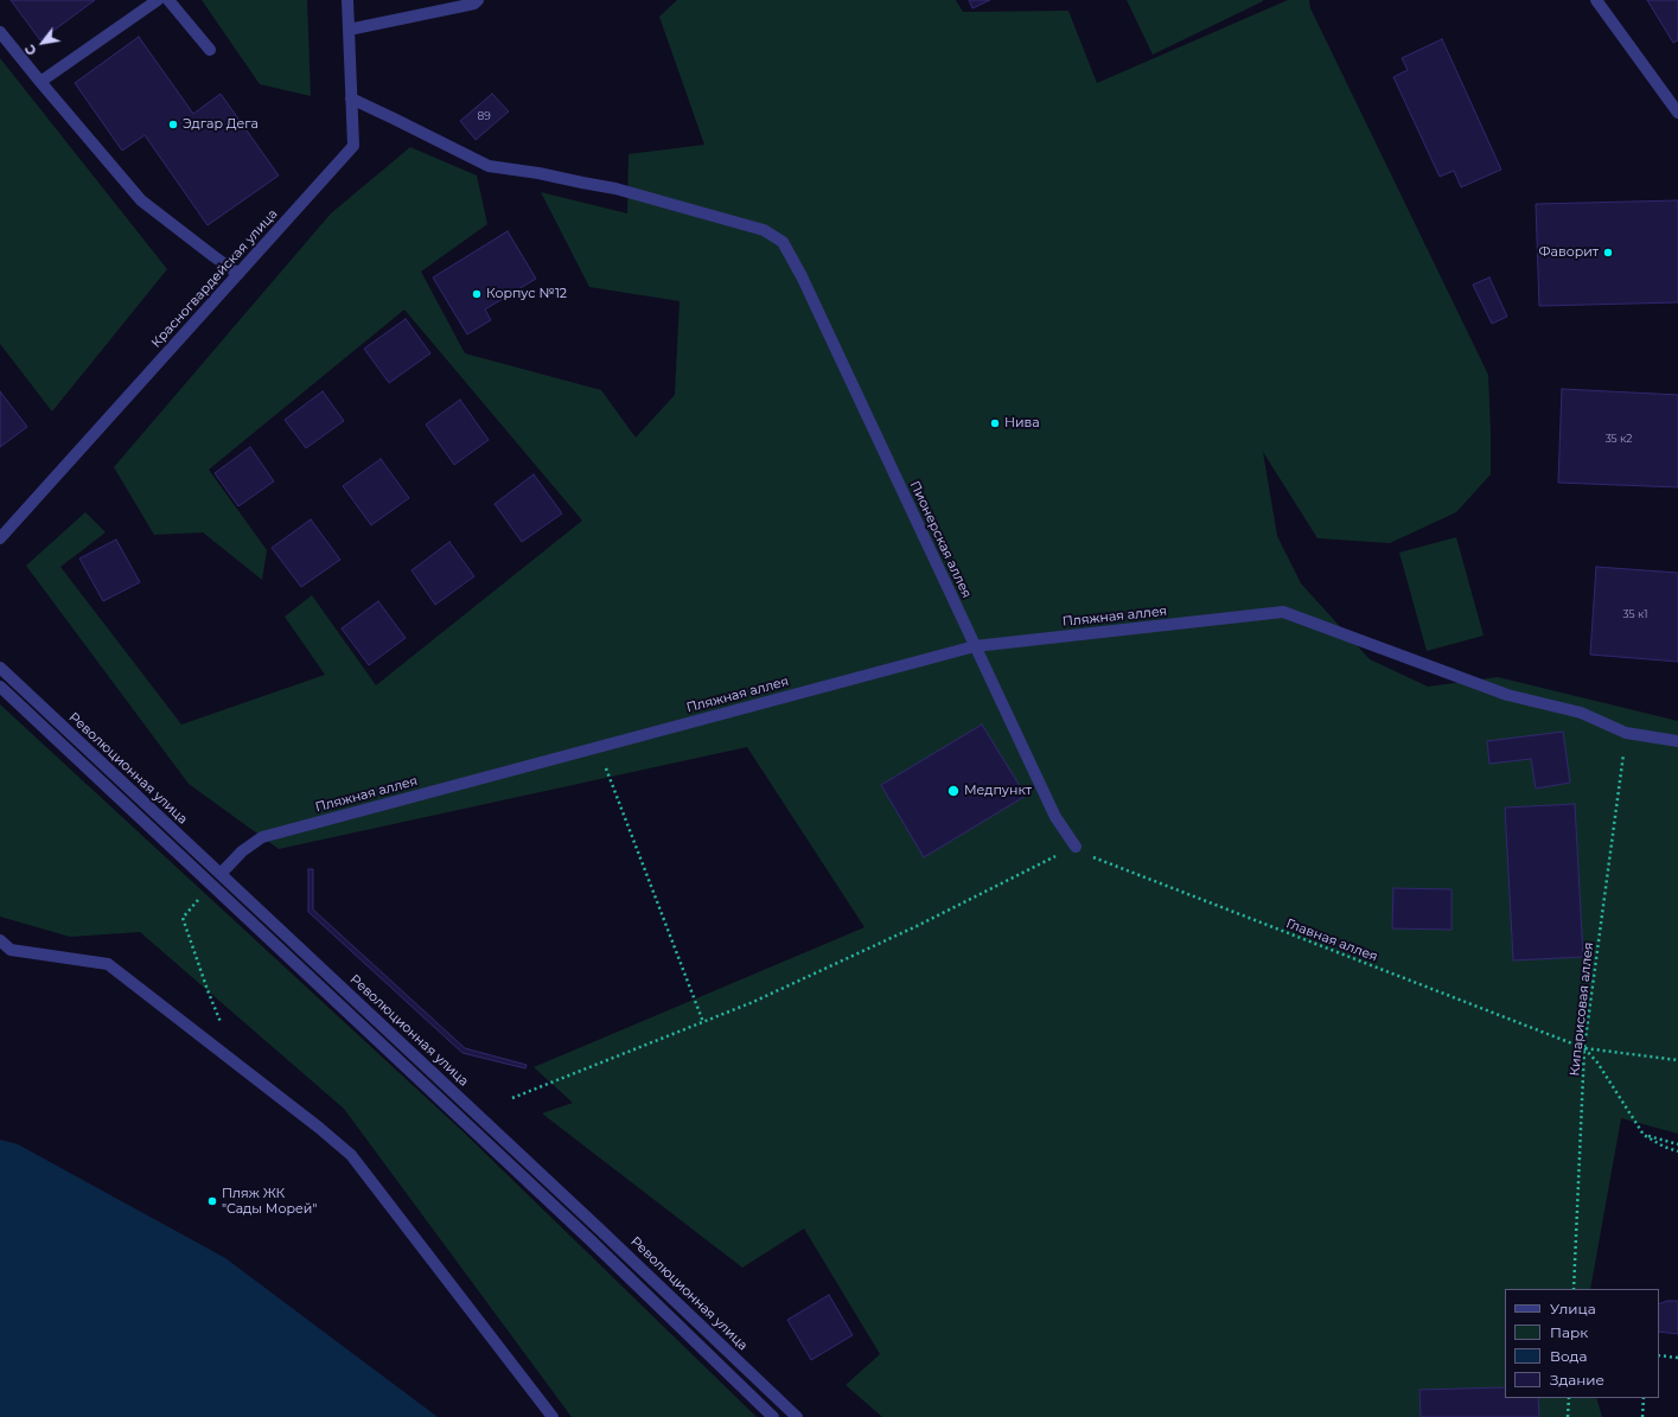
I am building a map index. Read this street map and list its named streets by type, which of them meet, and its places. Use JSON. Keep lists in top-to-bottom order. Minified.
{"streets":{"street":["Красногвардейская улица","Пионерская аллея","Пляжная аллея","Революционная улица"],"path":["Главная аллея","Кипарисовая аллея"]},"crossings":[["Красногвардейская улица","Пионерская аллея"],["Пионерская аллея","Пляжная аллея"],["Пионерская аллея","Главная аллея"],["Пляжная аллея","Революционная улица"],["Пляжная аллея","Кипарисовая аллея"],["Главная аллея","Кипарисовая аллея"]],"places":["Эдгар Дега","Фаворит","Корпус №12","Нива","Медпункт","Пляж ЖК \"Сады Морей\""],"house_numbers":["89","35 к2","35 к1"],"legend":["Улица","Парк","Вода","Здание"],"north":"bottom left"}
